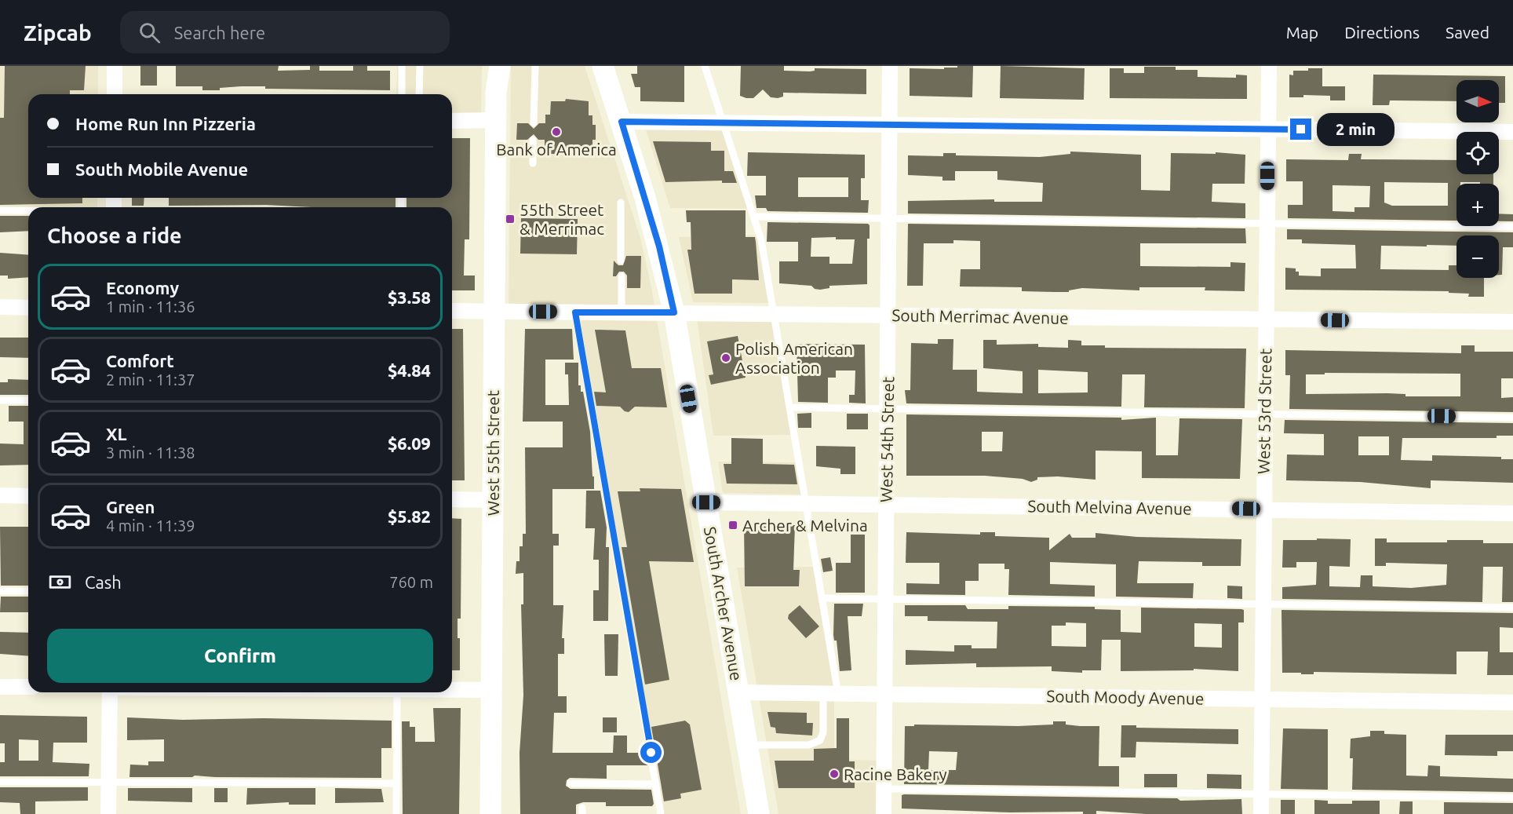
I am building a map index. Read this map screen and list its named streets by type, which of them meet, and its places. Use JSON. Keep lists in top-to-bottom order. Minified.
{"streets":{"main road":["West 55th Street","South Archer Avenue"],"street":["South Merrimac Avenue","West 53rd Street","West 54th Street","South Melvina Avenue","South Moody Avenue"]},"crossings":[["South Merrimac Avenue","West 53rd Street"],["South Merrimac Avenue","West 54th Street"],["South Merrimac Avenue","West 55th Street"],["South Merrimac Avenue","South Archer Avenue"],["West 53rd Street","South Melvina Avenue"],["West 53rd Street","South Moody Avenue"],["West 54th Street","South Melvina Avenue"],["West 54th Street","South Moody Avenue"],["South Melvina Avenue","South Archer Avenue"],["South Archer Avenue","South Moody Avenue"]],"places":{"other":["Bank of America","Polish American Association","Racine Bakery"],"transit":["55th Street & Merrimac","Archer & Melvina"]},"north":"right","page":{"header":"Zipcab","search":"Search here","nav":["Map","Directions","Saved"],"map_buttons":["+","−"],"banner":["Home Run Inn Pizzeria","South Mobile Avenue"],"bubble":"2 min","heading":"Choose a ride","list":[{"name":"Economy","note":"1 min · 11:36","value":"$3.58"},{"name":"Comfort","note":"2 min · 11:37","value":"$4.84"},{"name":"XL","note":"3 min · 11:38","value":"$6.09"},{"name":"Green","note":"4 min · 11:39","value":"$5.82"}],"pay":["Cash","760 m"],"buttons":"Confirm"}}
